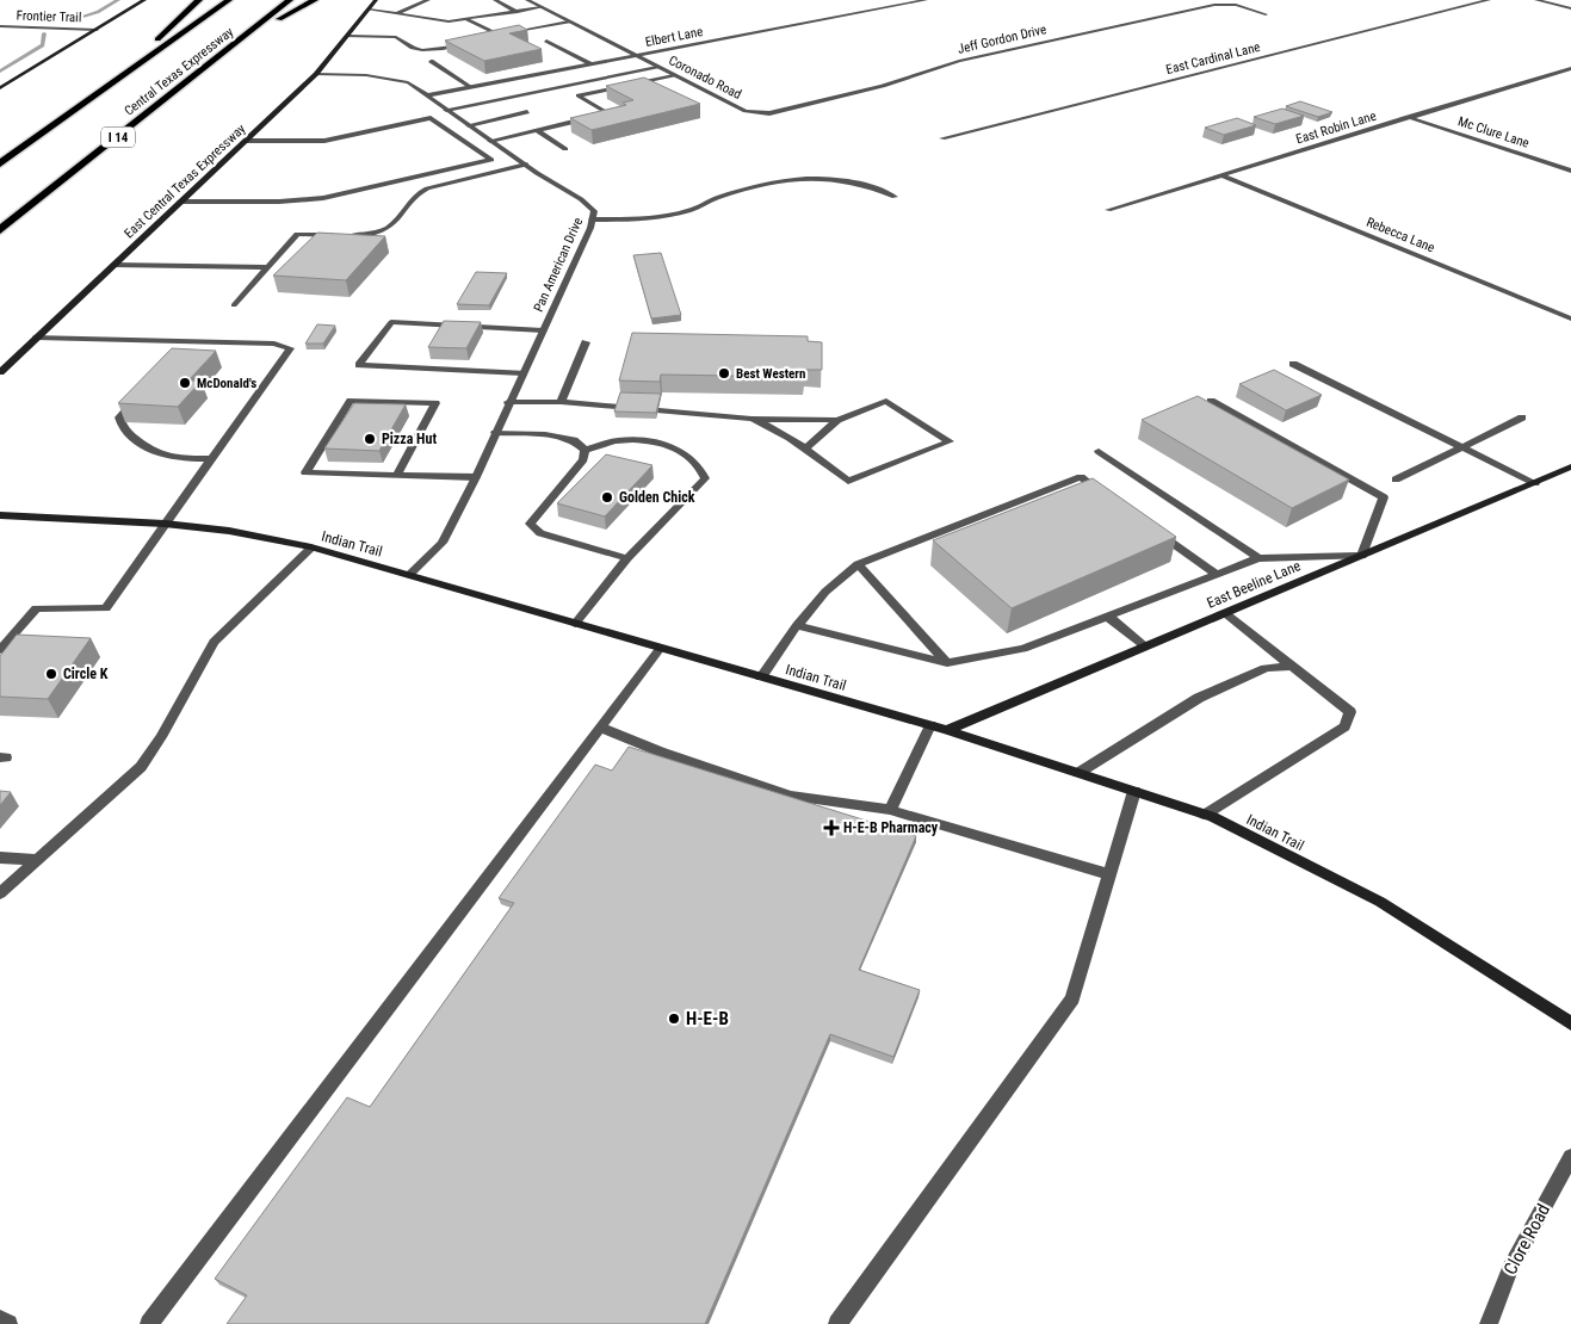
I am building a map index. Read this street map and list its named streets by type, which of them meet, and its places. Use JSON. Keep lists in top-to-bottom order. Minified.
{"streets":{"highway":["Central Texas Expressway","I 14"],"street":["Frontier Trail","Elbert Lane","Jeff Gordon Drive","East Cardinal Lane","Coronado Road","East Robin Lane","Mc Clure Lane","East Central Texas Expressway","Rebecca Lane","Pan American Drive","Indian Trail","East Beeline Lane","Clore Road"]},"crossings":[["Elbert Lane","Coronado Road"],["Elbert Lane","Pan American Drive"],["Jeff Gordon Drive","Coronado Road"],["East Robin Lane","Mc Clure Lane"],["East Robin Lane","Rebecca Lane"],["East Central Texas Expressway","Pan American Drive"],["Pan American Drive","Indian Trail"],["Indian Trail","East Beeline Lane"]],"places":{"other":["Best Western","McDonald's","Pizza Hut","Golden Chick","Circle K","H-E-B"],"health":["H-E-B Pharmacy"]}}
